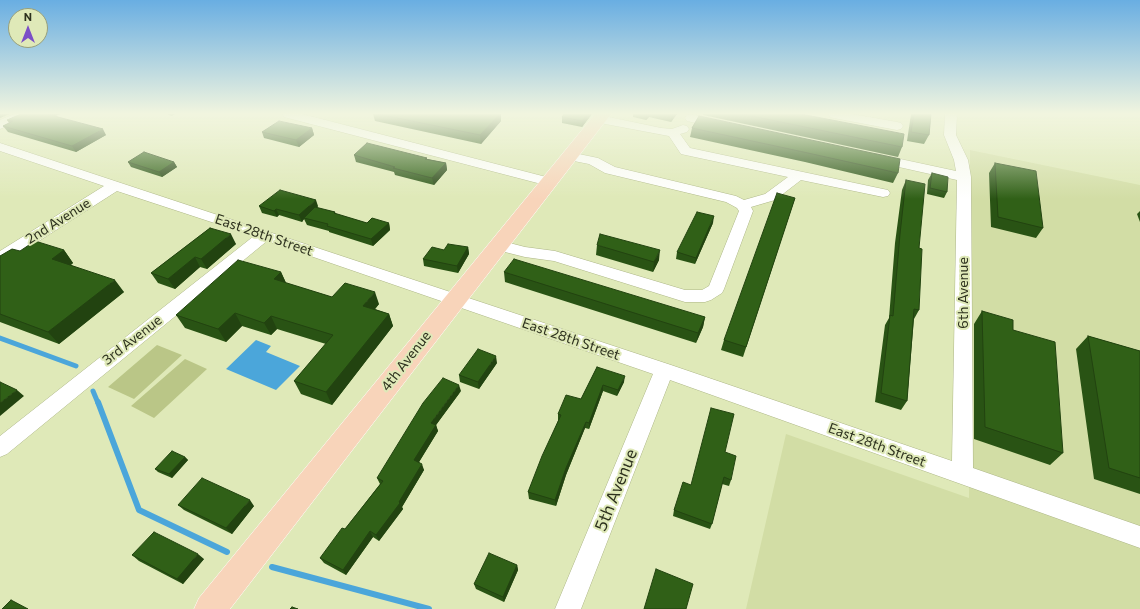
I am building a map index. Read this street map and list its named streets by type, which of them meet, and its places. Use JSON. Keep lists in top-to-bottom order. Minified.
{"streets":{"main road":["4th Avenue"],"street":["2nd Avenue","East 28th Street","6th Avenue","3rd Avenue","5th Avenue"]},"crossings":[["2nd Avenue","East 28th Street"],["East 28th Street","6th Avenue"],["East 28th Street","3rd Avenue"],["East 28th Street","4th Avenue"],["East 28th Street","5th Avenue"]],"north":"top"}
